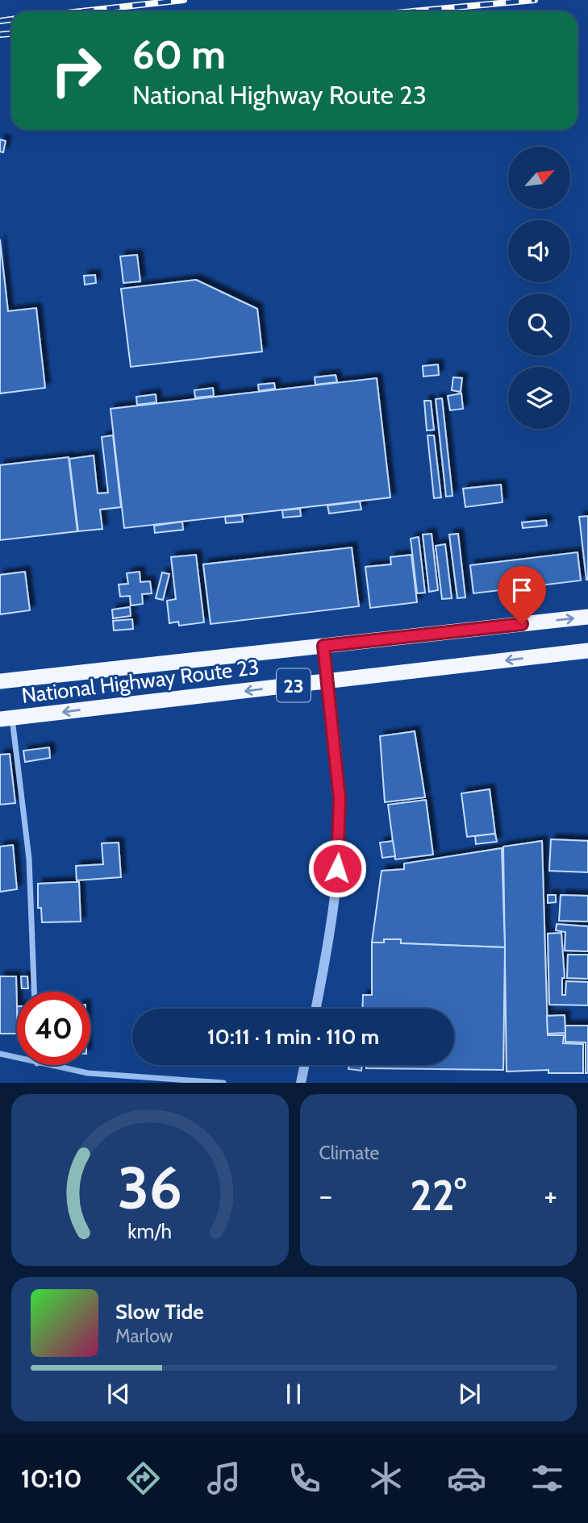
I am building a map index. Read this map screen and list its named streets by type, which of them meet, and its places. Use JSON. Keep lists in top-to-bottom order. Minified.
{"streets":{"highway":["National Highway Route 23","23"]},"north":"top right","page":{"turn":["60 m","National Highway Route 23"],"limit":"40","trip":"10:11 · 1 min · 110 m","tile":"Climate","heat":["−","22°","+"],"song":["Slow Tide","Marlow"],"tabs":"10:10","gauge":["36","km/h"]}}
